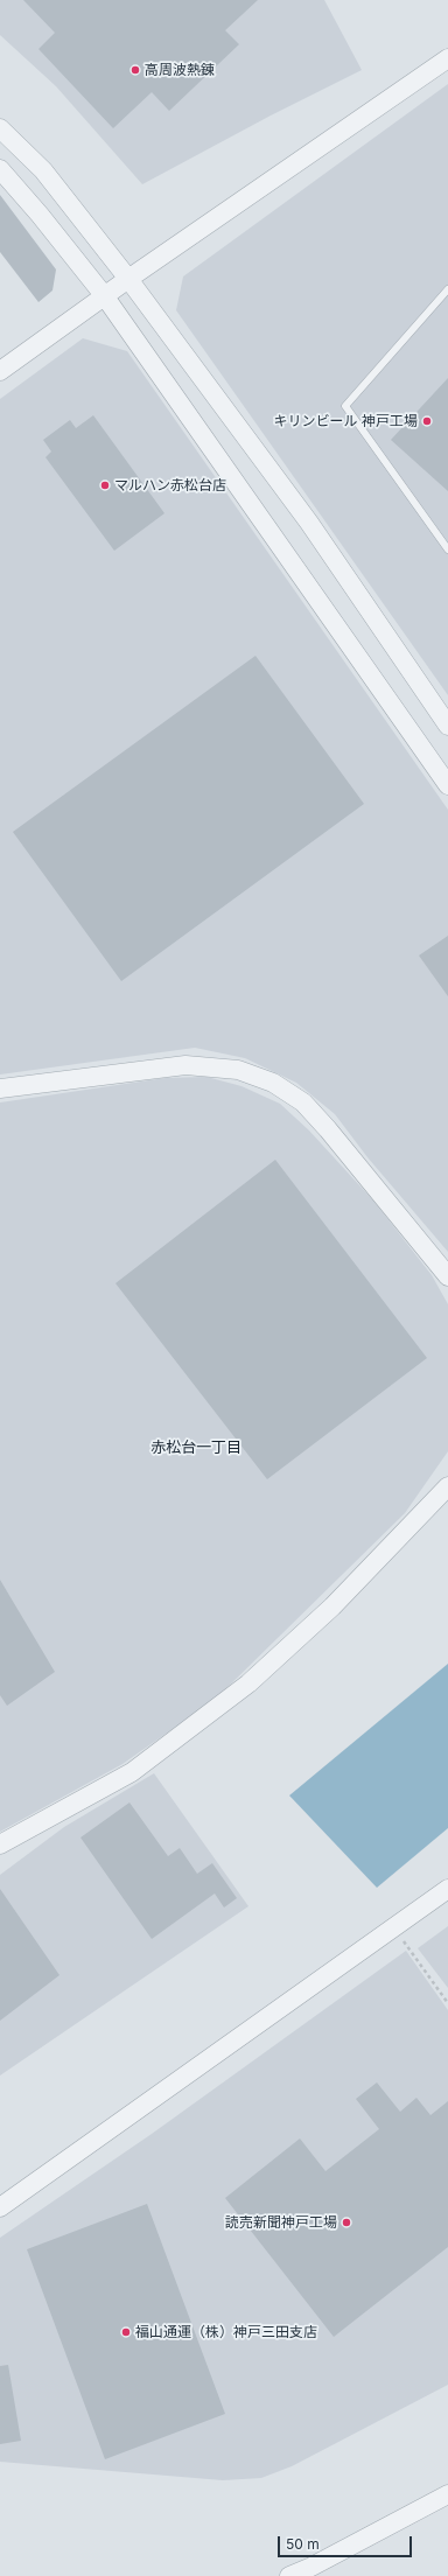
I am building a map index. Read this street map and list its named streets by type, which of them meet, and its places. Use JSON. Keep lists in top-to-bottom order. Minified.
{"districts":["赤松台一丁目"],"places":["高周波熱錬","キリンビール 神戸工場","マルハン赤松台店","読売新聞神戸工場","福山通運（株）神戸三田支店"],"scale_bar":"50 m"}
